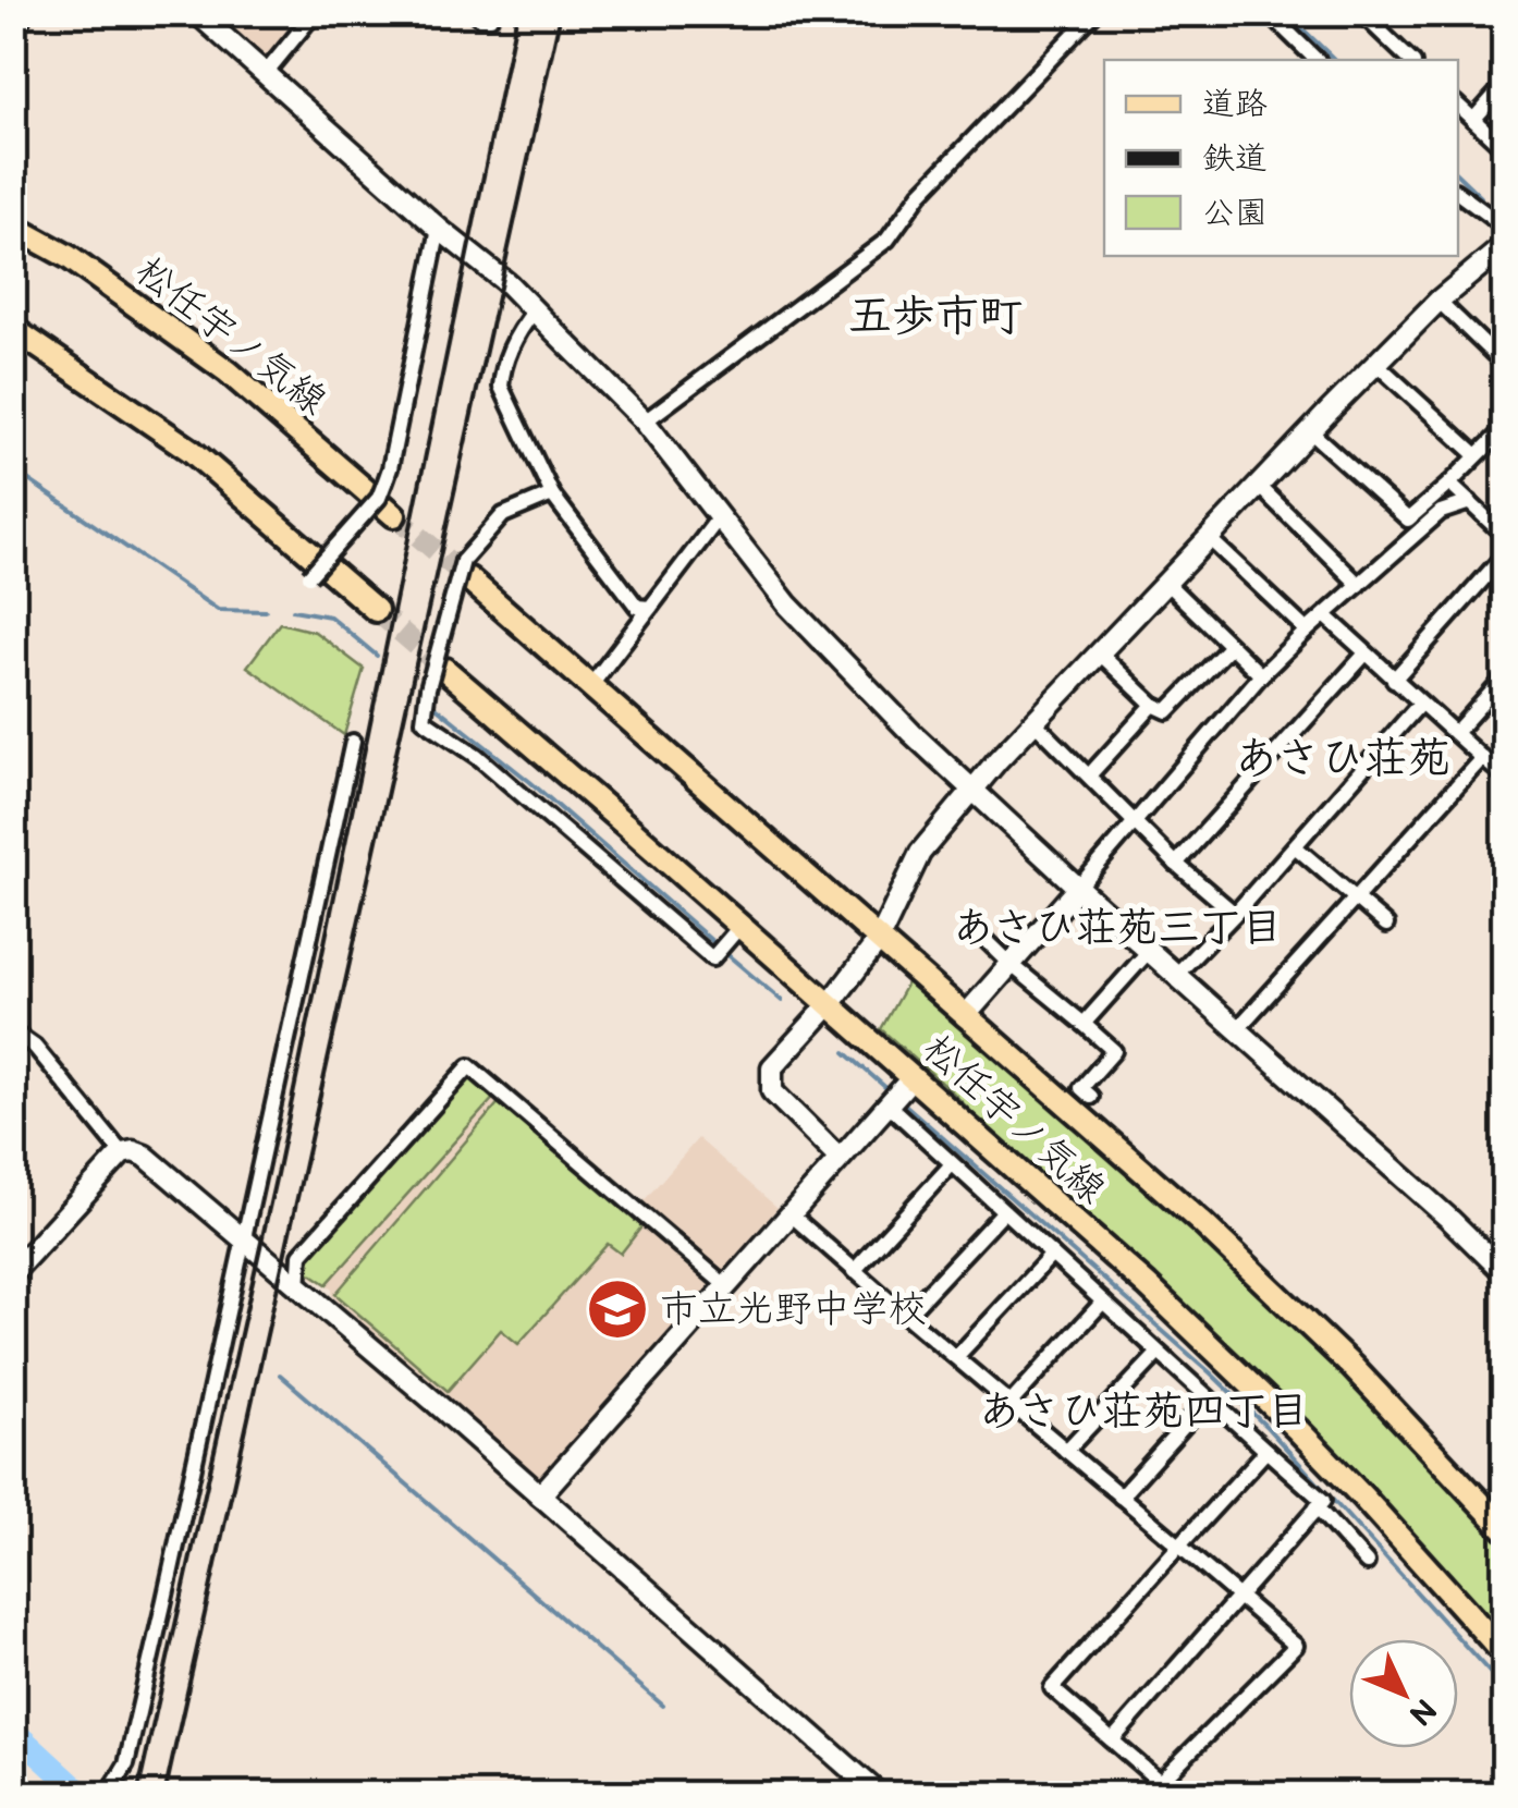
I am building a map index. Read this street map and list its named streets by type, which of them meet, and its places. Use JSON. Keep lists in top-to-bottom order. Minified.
{"streets":{"main road":["松任宇ノ気線"]},"districts":["五歩市町","あさひ荘苑","あさひ荘苑三丁目","あさひ荘苑四丁目"],"places":{"school or university":["市立光野中学校"]},"legend":["道路","鉄道","公園"],"north":"bottom right"}
